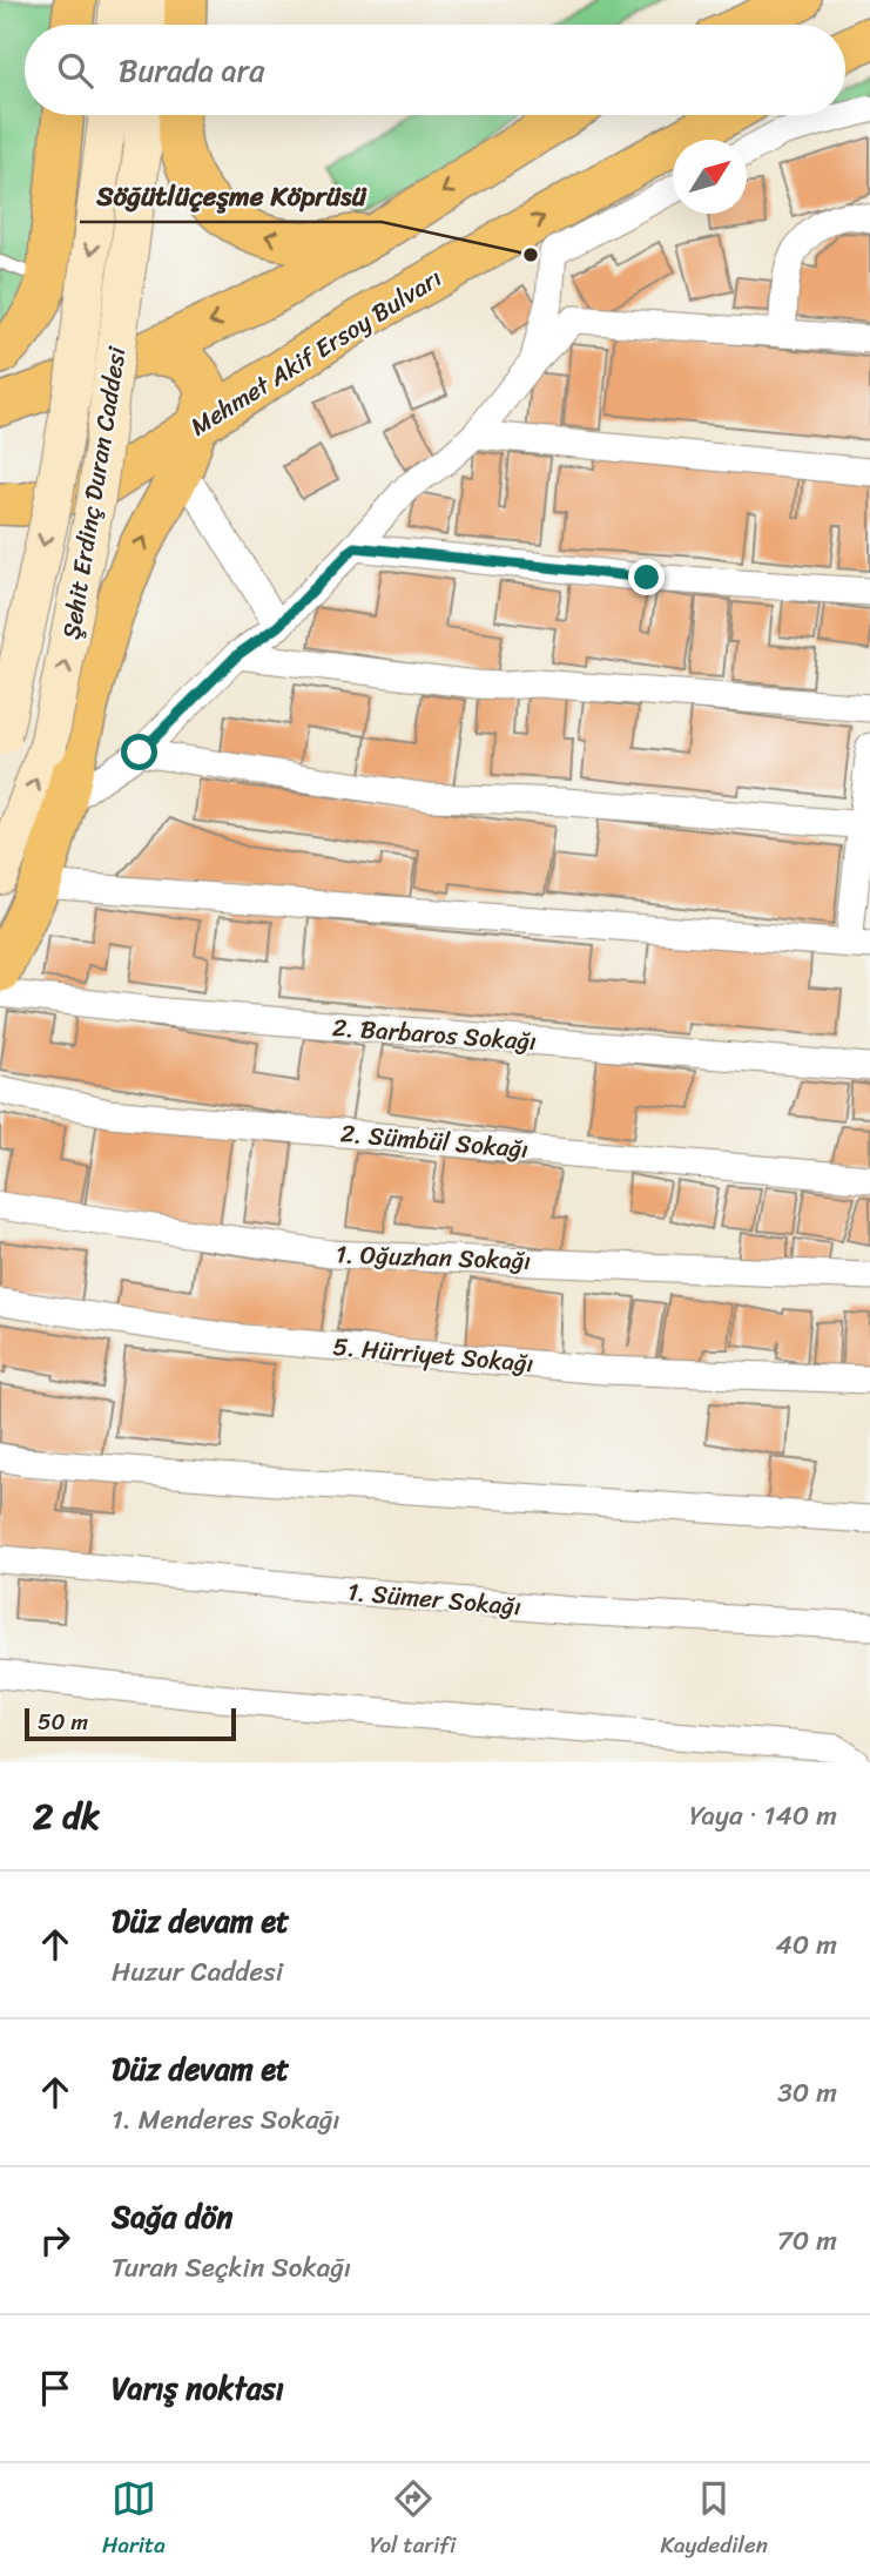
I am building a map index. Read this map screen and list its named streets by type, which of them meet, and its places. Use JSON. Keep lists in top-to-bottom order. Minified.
{"streets":{"main road":["Mehmet Akif Ersoy Bulvarı","Şehit Erdinç Duran Caddesi"],"street":["2. Barbaros Sokağı","2. Sümbül Sokağı","1. Oğuzhan Sokağı","5. Hürriyet Sokağı","1. Sümer Sokağı"]},"places":["Söğütlüçeşme Köprüsü"],"scale_bar":"50 m","north":"top right","page":{"search":"Burada ara","scale":"50 m","heading":["2 dk","Yaya · 140 m"],"list":[["Düz devam et","Huzur Caddesi","40 m"],["Düz devam et","1. Menderes Sokağı","30 m"],["Sağa dön","Turan Seçkin Sokağı","70 m"],"Varış noktası"],"nav":["Harita","Yol tarifi","Kaydedilen"]}}
